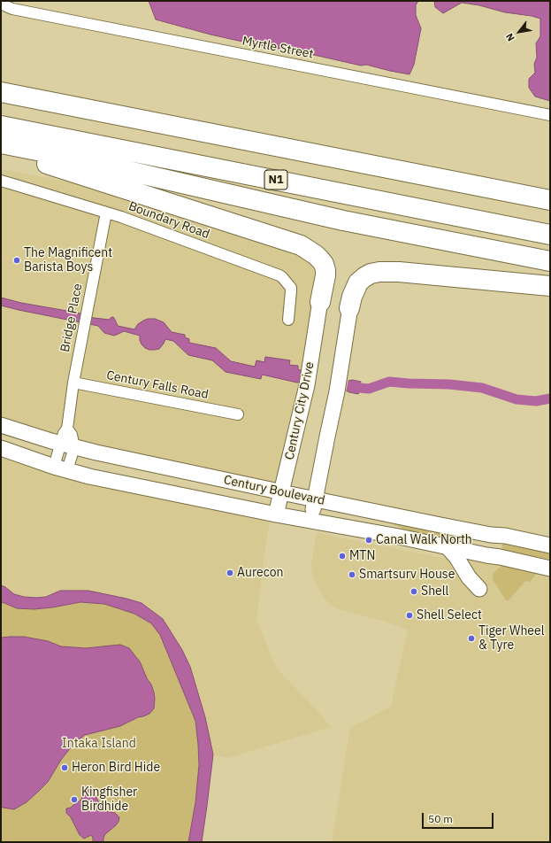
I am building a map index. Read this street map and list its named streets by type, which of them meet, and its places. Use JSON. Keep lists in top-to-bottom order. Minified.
{"streets":{"highway":["N1"],"main road":["Century City Drive","Century Boulevard"],"street":["Myrtle Street","Boundary Road","Bridge Place","Century Falls Road"]},"crossings":[["Boundary Road","Bridge Place"],["Bridge Place","Century Falls Road"],["Bridge Place","Century Boulevard"],["Century City Drive","Century Boulevard"]],"parks":["Intaka Island"],"places":["The Magnificent Barista Boys","Canal Walk North","MTN","Aurecon","Smartsurv House","Shell","Shell Select","Tiger Wheel & Tyre","Heron Bird Hide","Kingfisher Birdhide"],"scale_bar":"50 m","north":"bottom left"}
